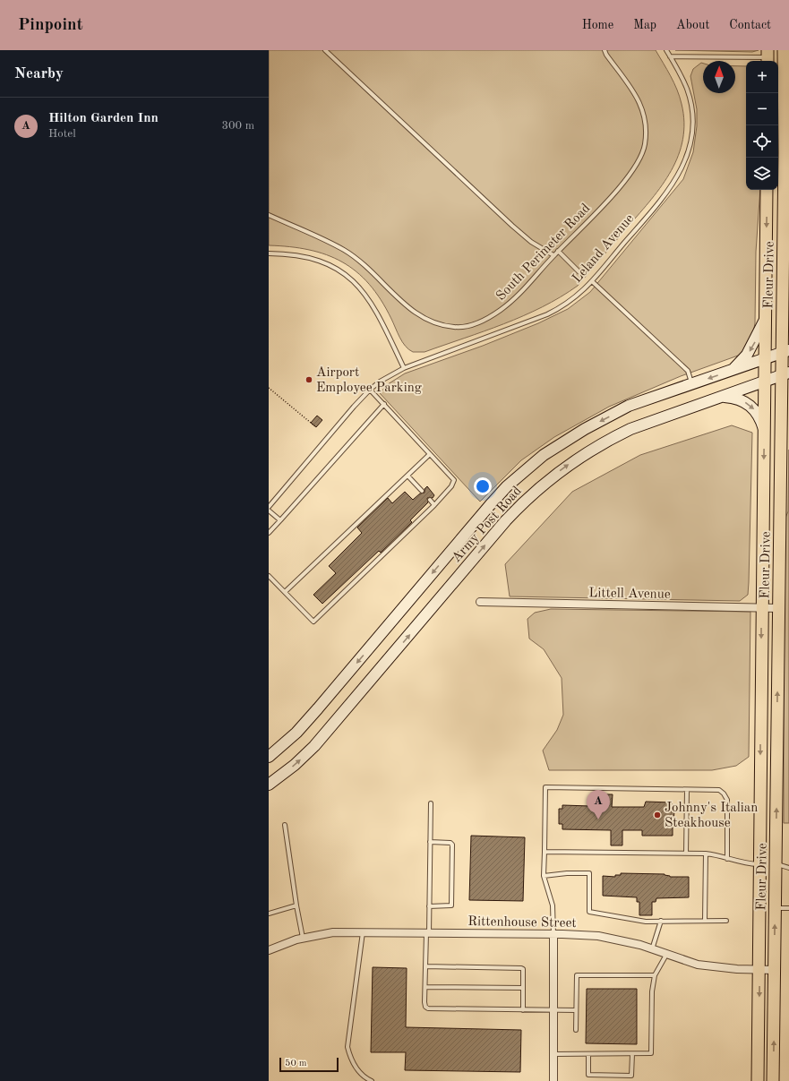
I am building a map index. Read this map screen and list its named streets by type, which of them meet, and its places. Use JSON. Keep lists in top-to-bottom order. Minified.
{"streets":{"main road":["Fleur Drive","Army Post Road"],"street":["Littell Avenue","Rittenhouse Street"],"lane":["Leland Avenue","South Perimeter Road"]},"crossings":[["Fleur Drive","Army Post Road"],["Fleur Drive","Littell Avenue"],["Fleur Drive","Rittenhouse Street"]],"places":["Airport Employee Parking","Johnny's Italian Steakhouse"],"scale_bar":"50 m","north":"top","page":{"header":"Pinpoint","nav":["Home","Map","About","Contact"],"heading":"Nearby","map_buttons":["+","−"],"list":[{"mark":"A","name":"Hilton Garden Inn","note":"Hotel","value":"300 m"}],"pins":"A","scale":"50 m"}}
